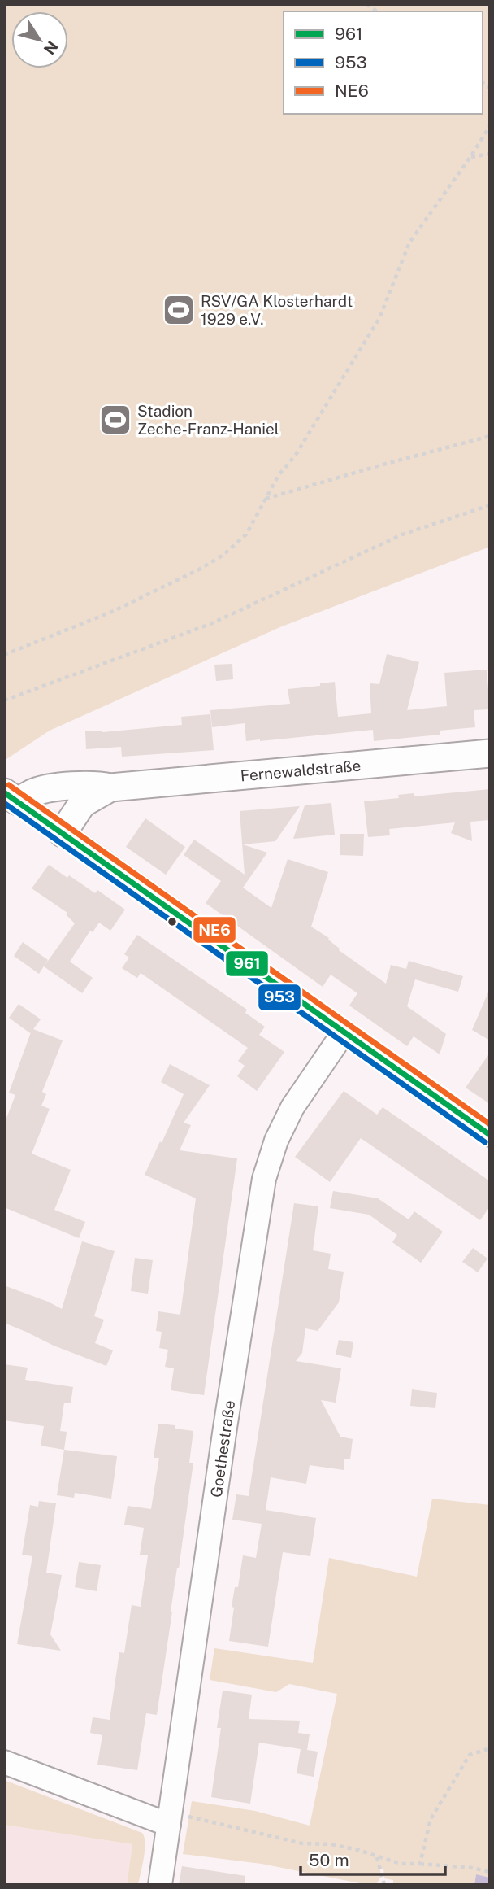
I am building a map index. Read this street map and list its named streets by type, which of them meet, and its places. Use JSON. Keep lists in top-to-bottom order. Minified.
{"streets":{"street":["Fernewaldstraße","Goethestraße"]},"places":{"sports":["RSV/GA Klosterhardt 1929 e.V.","Stadion Zeche-Franz-Haniel"]},"lines":["transit line NE6","transit line 961","transit line 953"],"legend":["961","953","NE6"],"scale_bar":"50 m","north":"bottom right"}
